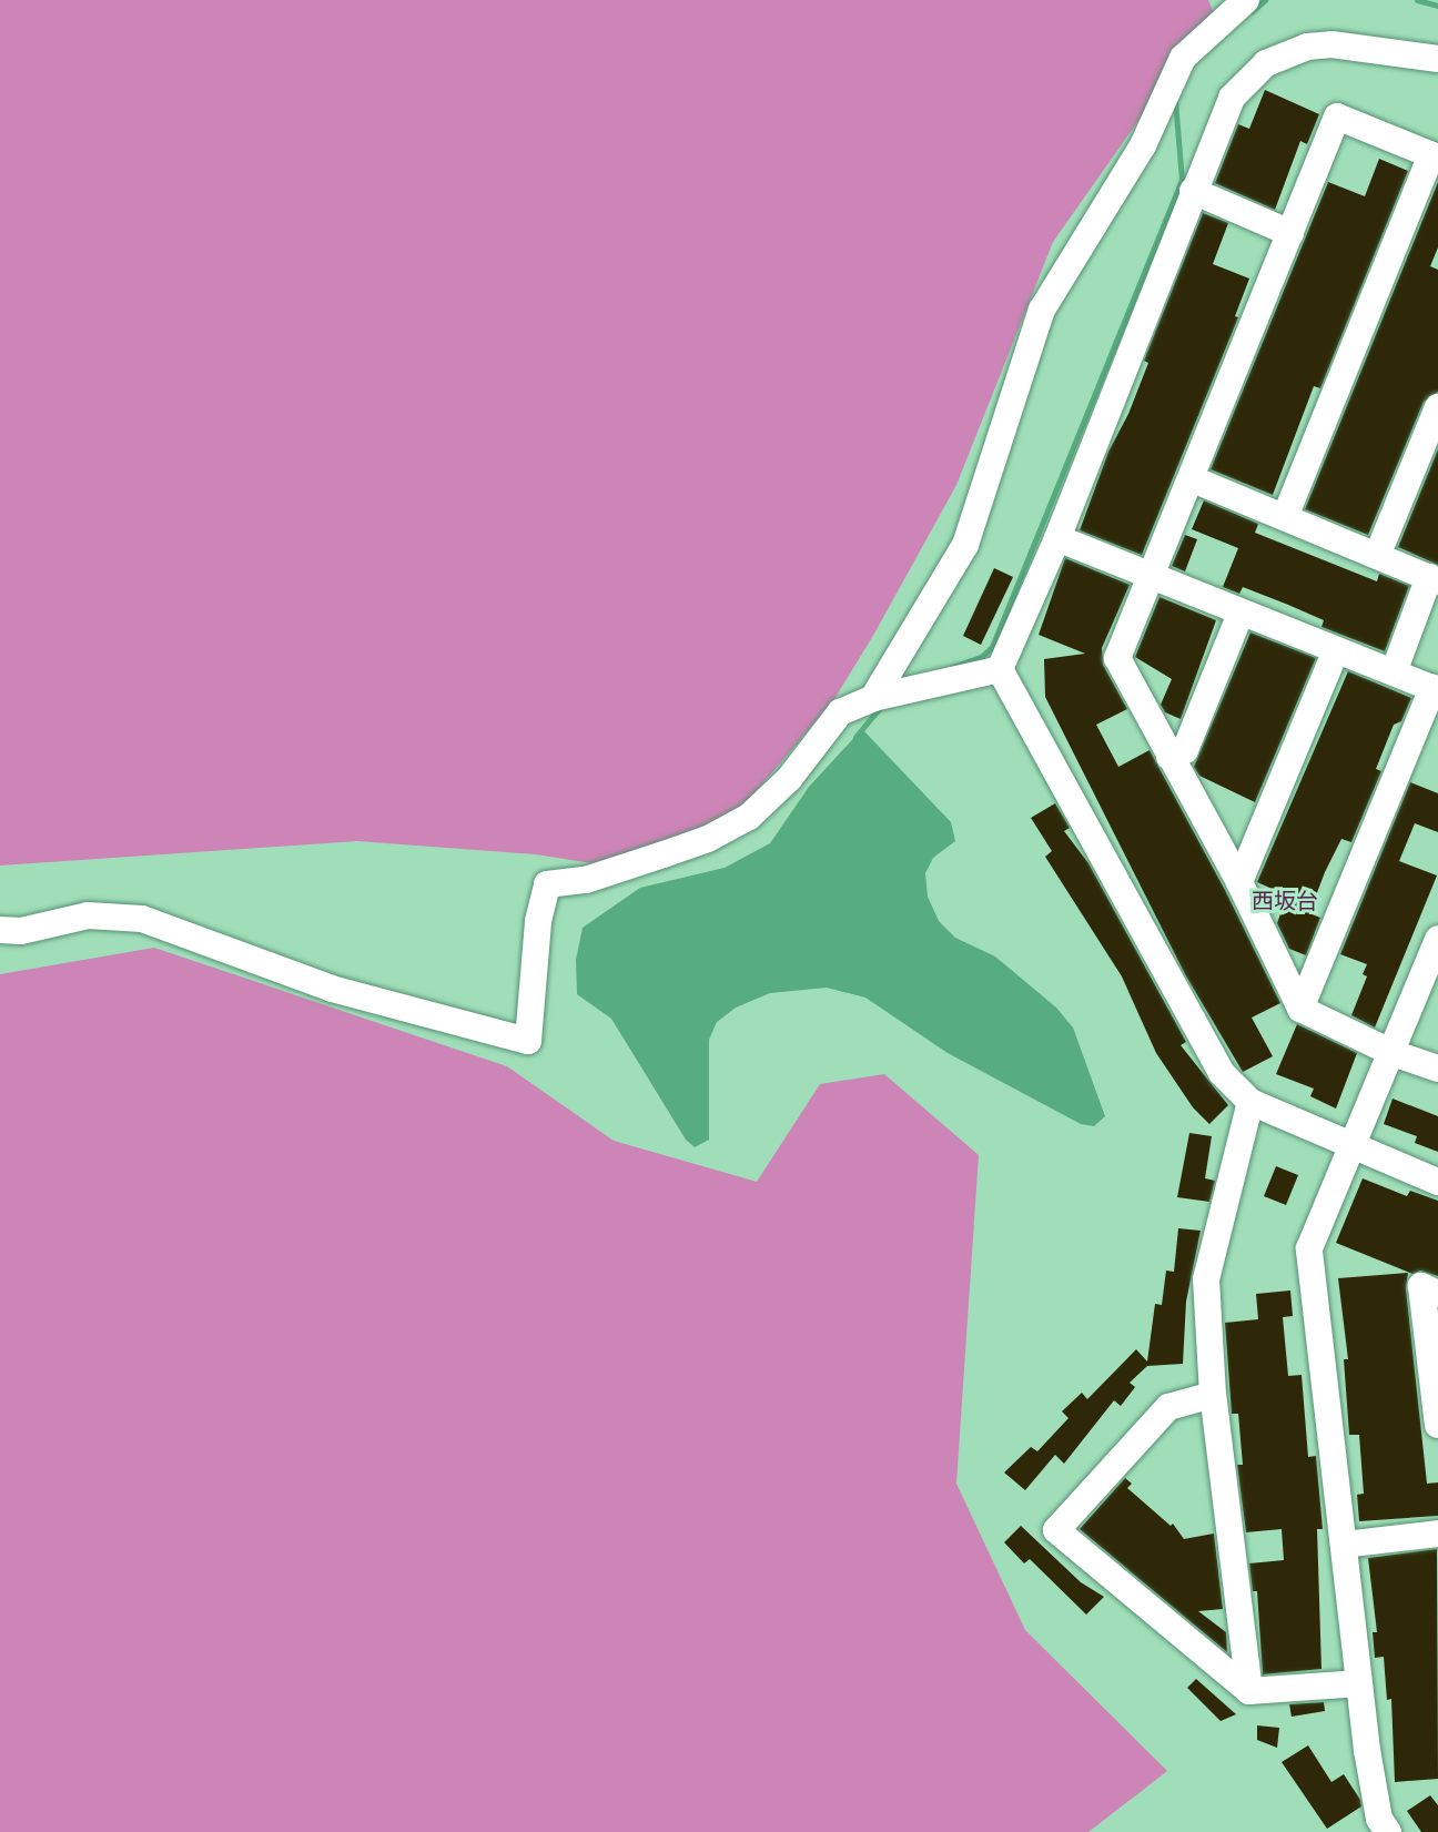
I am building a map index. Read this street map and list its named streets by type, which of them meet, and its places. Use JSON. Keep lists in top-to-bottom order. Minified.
{"districts":["西坂台"]}
